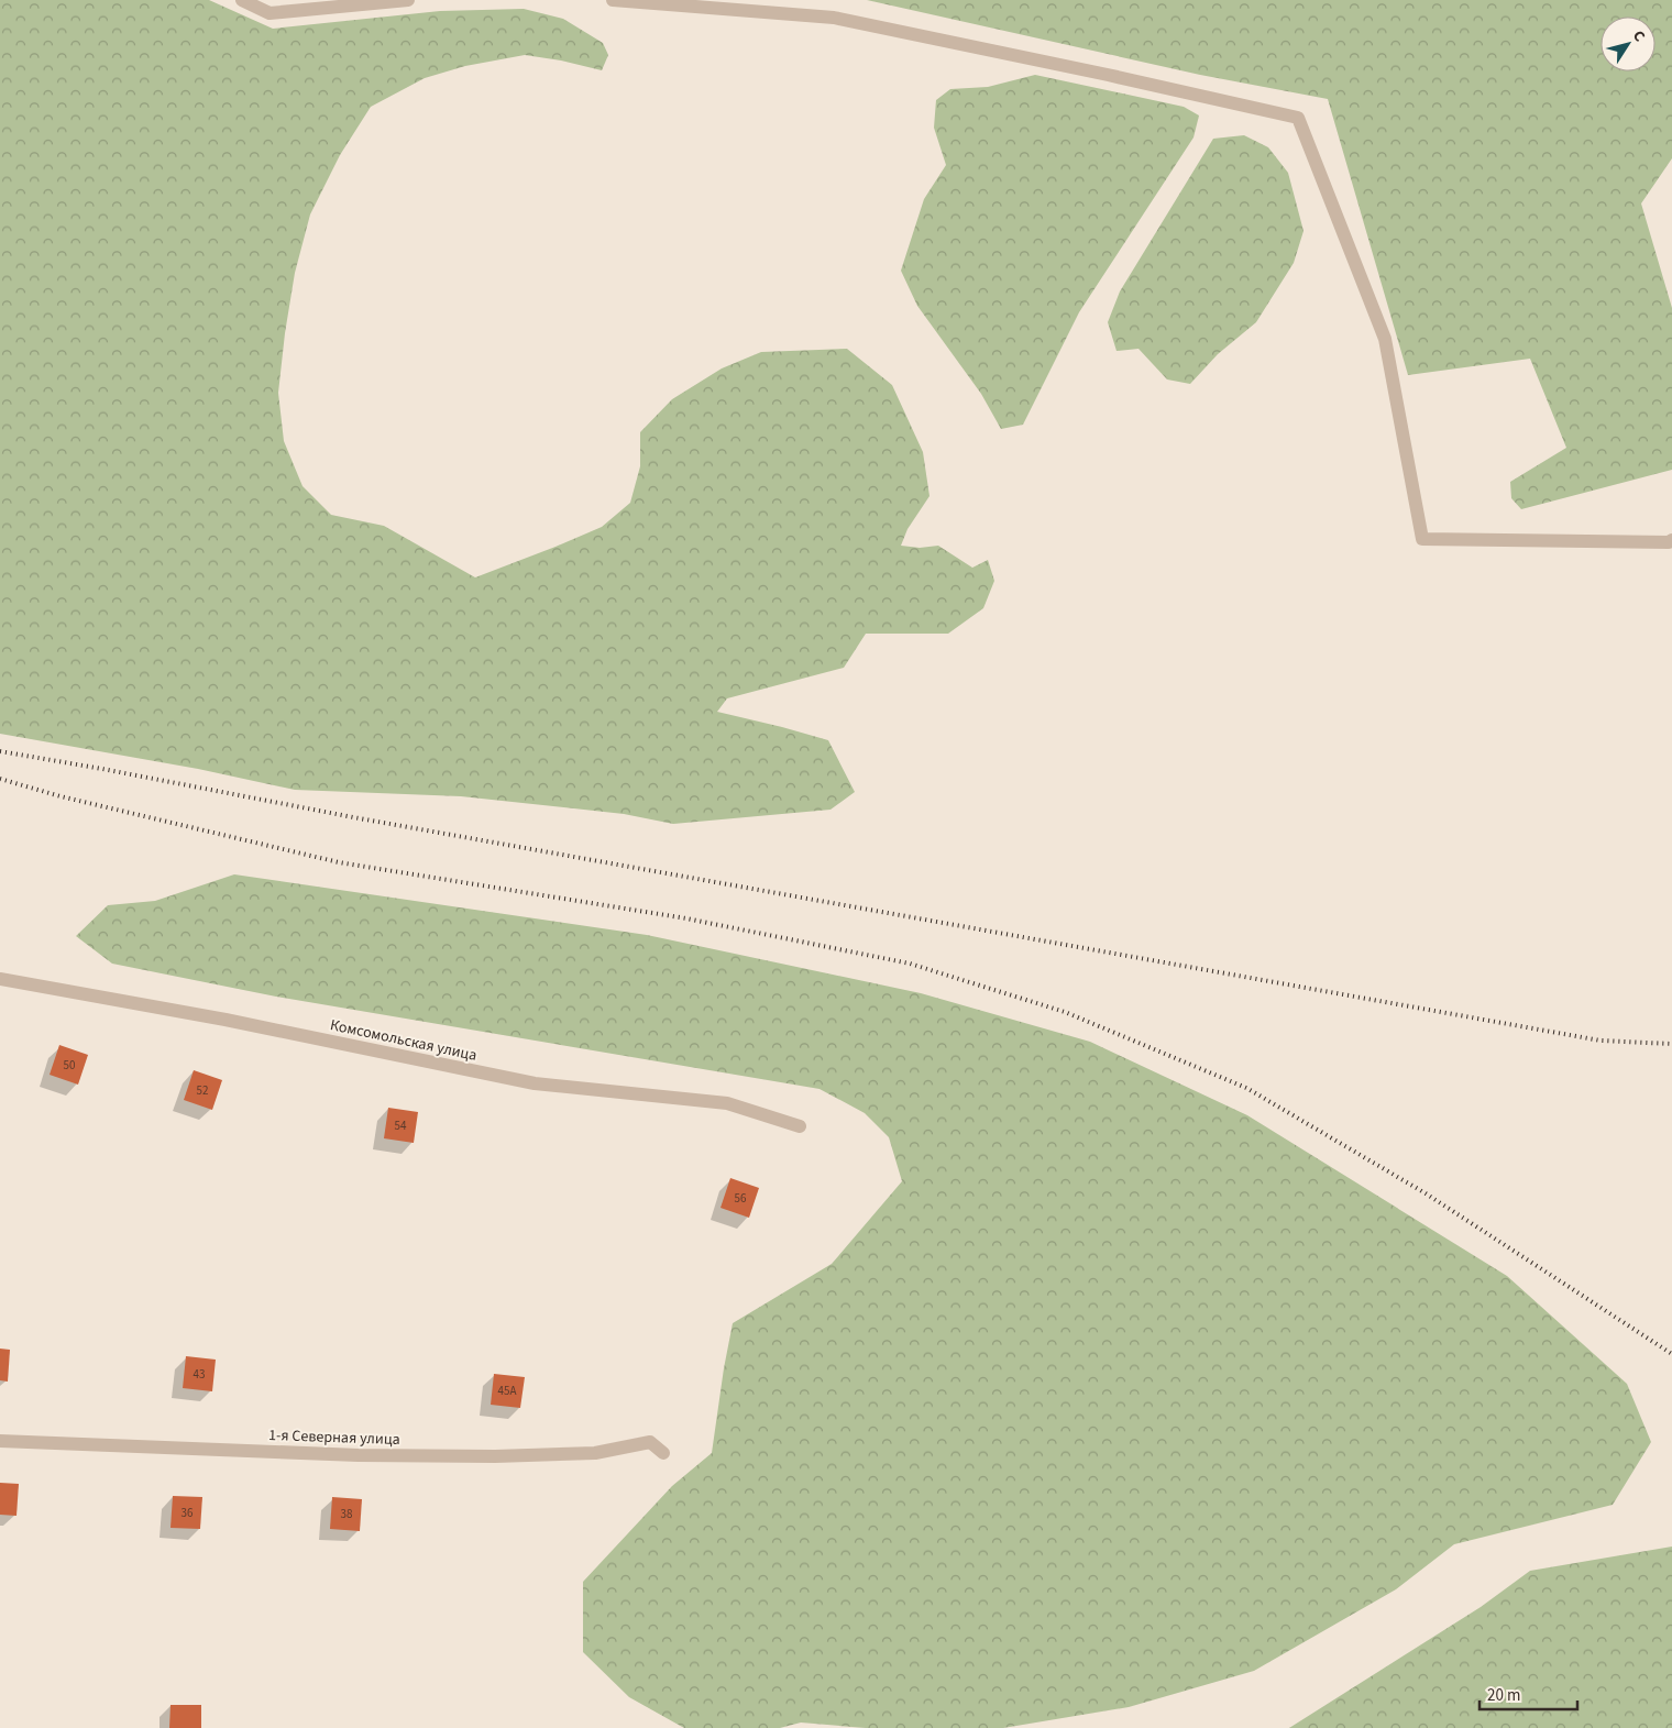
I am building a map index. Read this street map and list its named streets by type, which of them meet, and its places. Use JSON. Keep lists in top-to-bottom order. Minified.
{"streets":{"street":["Комсомольская улица","1-я Северная улица"]},"house_numbers":["50","52","54","56","43","45А","36","38"],"scale_bar":"20 m","north":"top right"}
